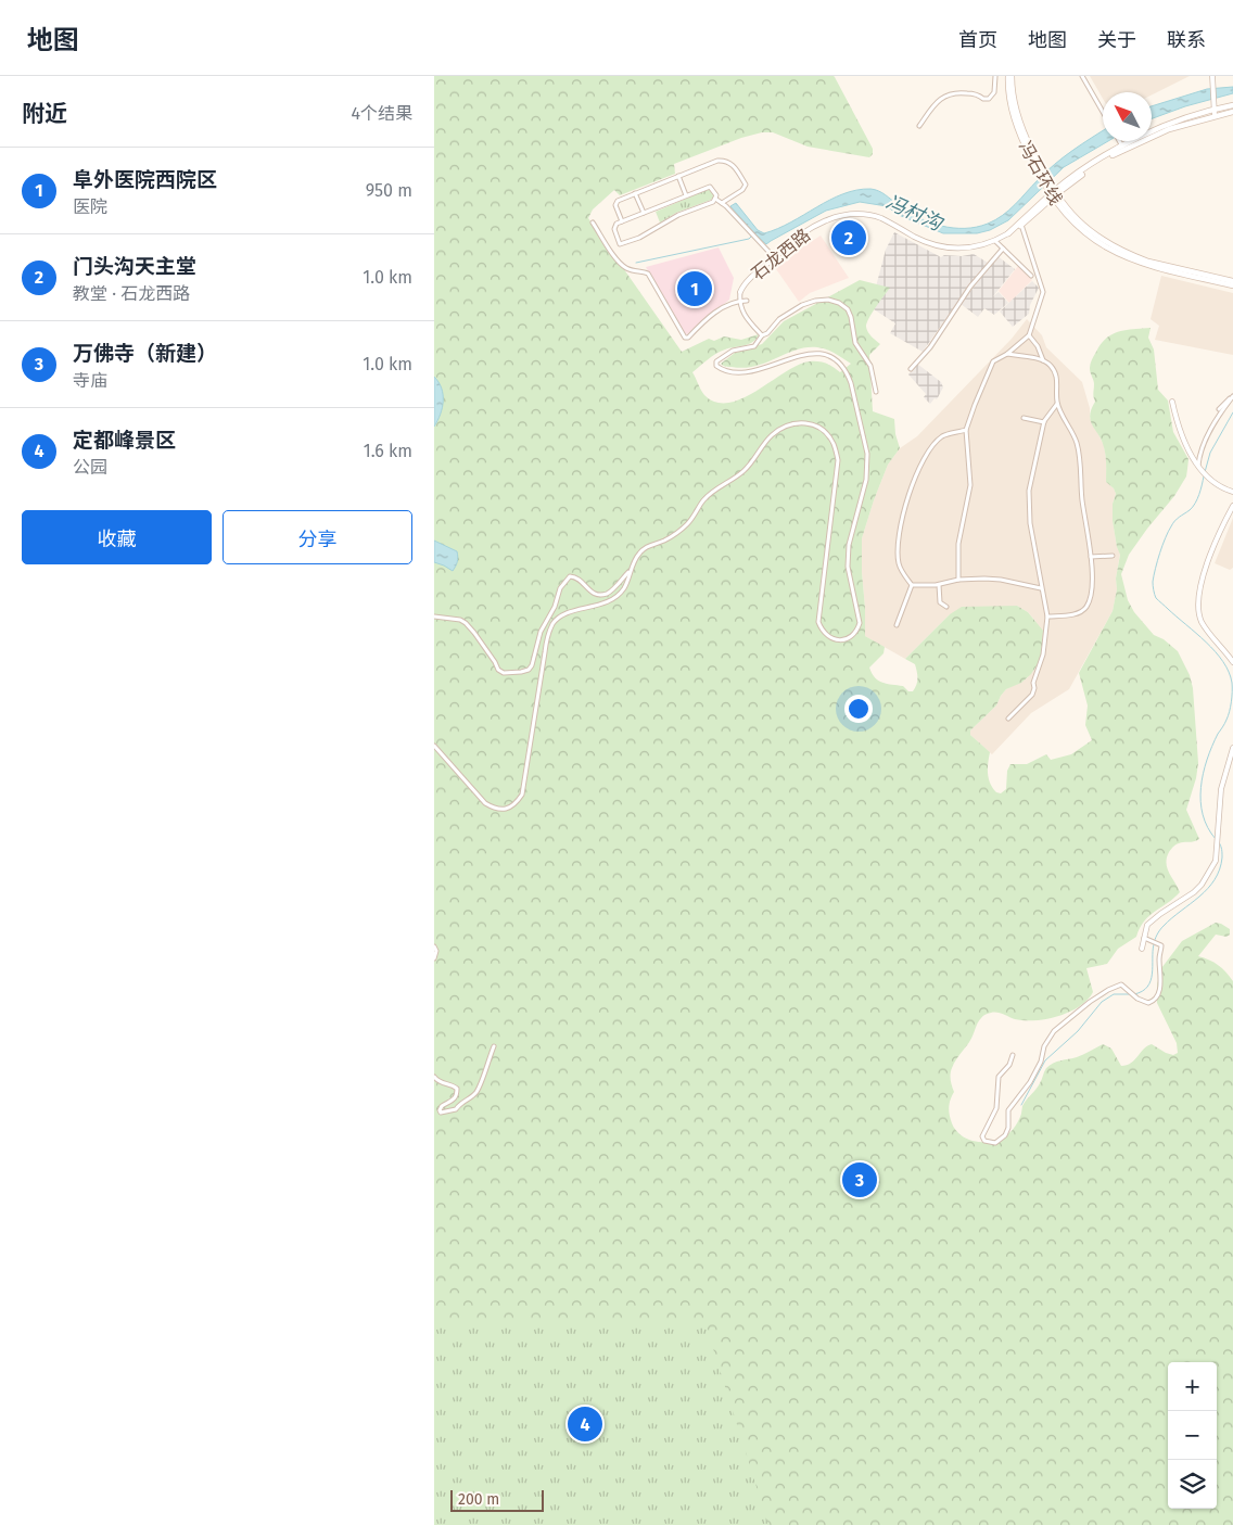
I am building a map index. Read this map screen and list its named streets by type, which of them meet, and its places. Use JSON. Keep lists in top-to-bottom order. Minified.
{"streets":{"main road":["冯石环线","石龙西路"]},"crossings":[["冯石环线","石龙西路"]],"water":["冯村沟"],"scale_bar":"200 m","north":"top left","page":{"header":"地图","nav":["首页","地图","关于","联系"],"heading":["附近","4个结果"],"list":[{"mark":"1","name":"阜外医院西院区","note":"医院","value":"950 m"},{"mark":"2","name":"门头沟天主堂","note":"教堂 · 石龙西路","value":"1.0 km"},{"mark":"3","name":"万佛寺（新建）","note":"寺庙","value":"1.0 km"},{"mark":"4","name":"定都峰景区","note":"公园","value":"1.6 km"}],"pins":["2","1","3","4"],"buttons":["收藏","分享"],"map_buttons":["+","−"],"scale":"200 m"}}
